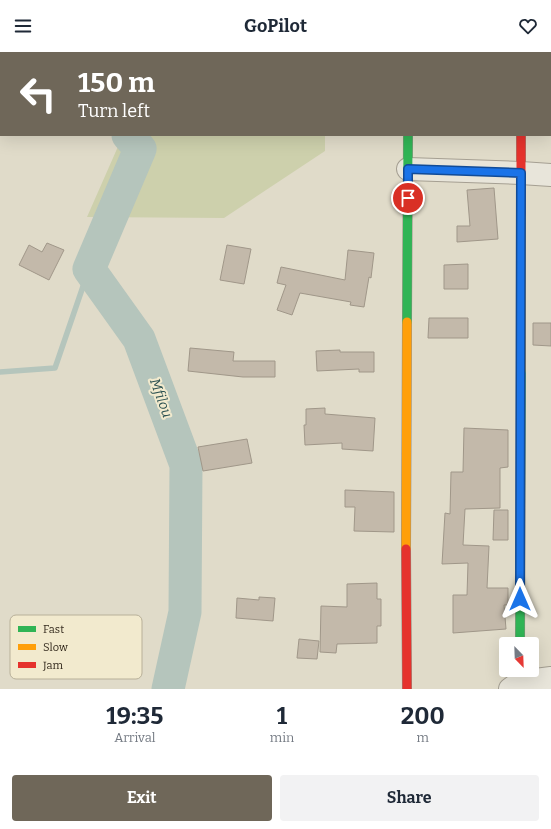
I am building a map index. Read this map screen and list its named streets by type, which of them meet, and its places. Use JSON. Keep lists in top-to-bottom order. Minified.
{"water":["Mfilou"],"legend":["Fast","Slow","Jam"],"north":"bottom right","page":{"header":"GoPilot","turn":["150 m","Turn left"],"eta":["19:35","Arrival","1","min","200","m"],"buttons":["Exit","Share"]}}
